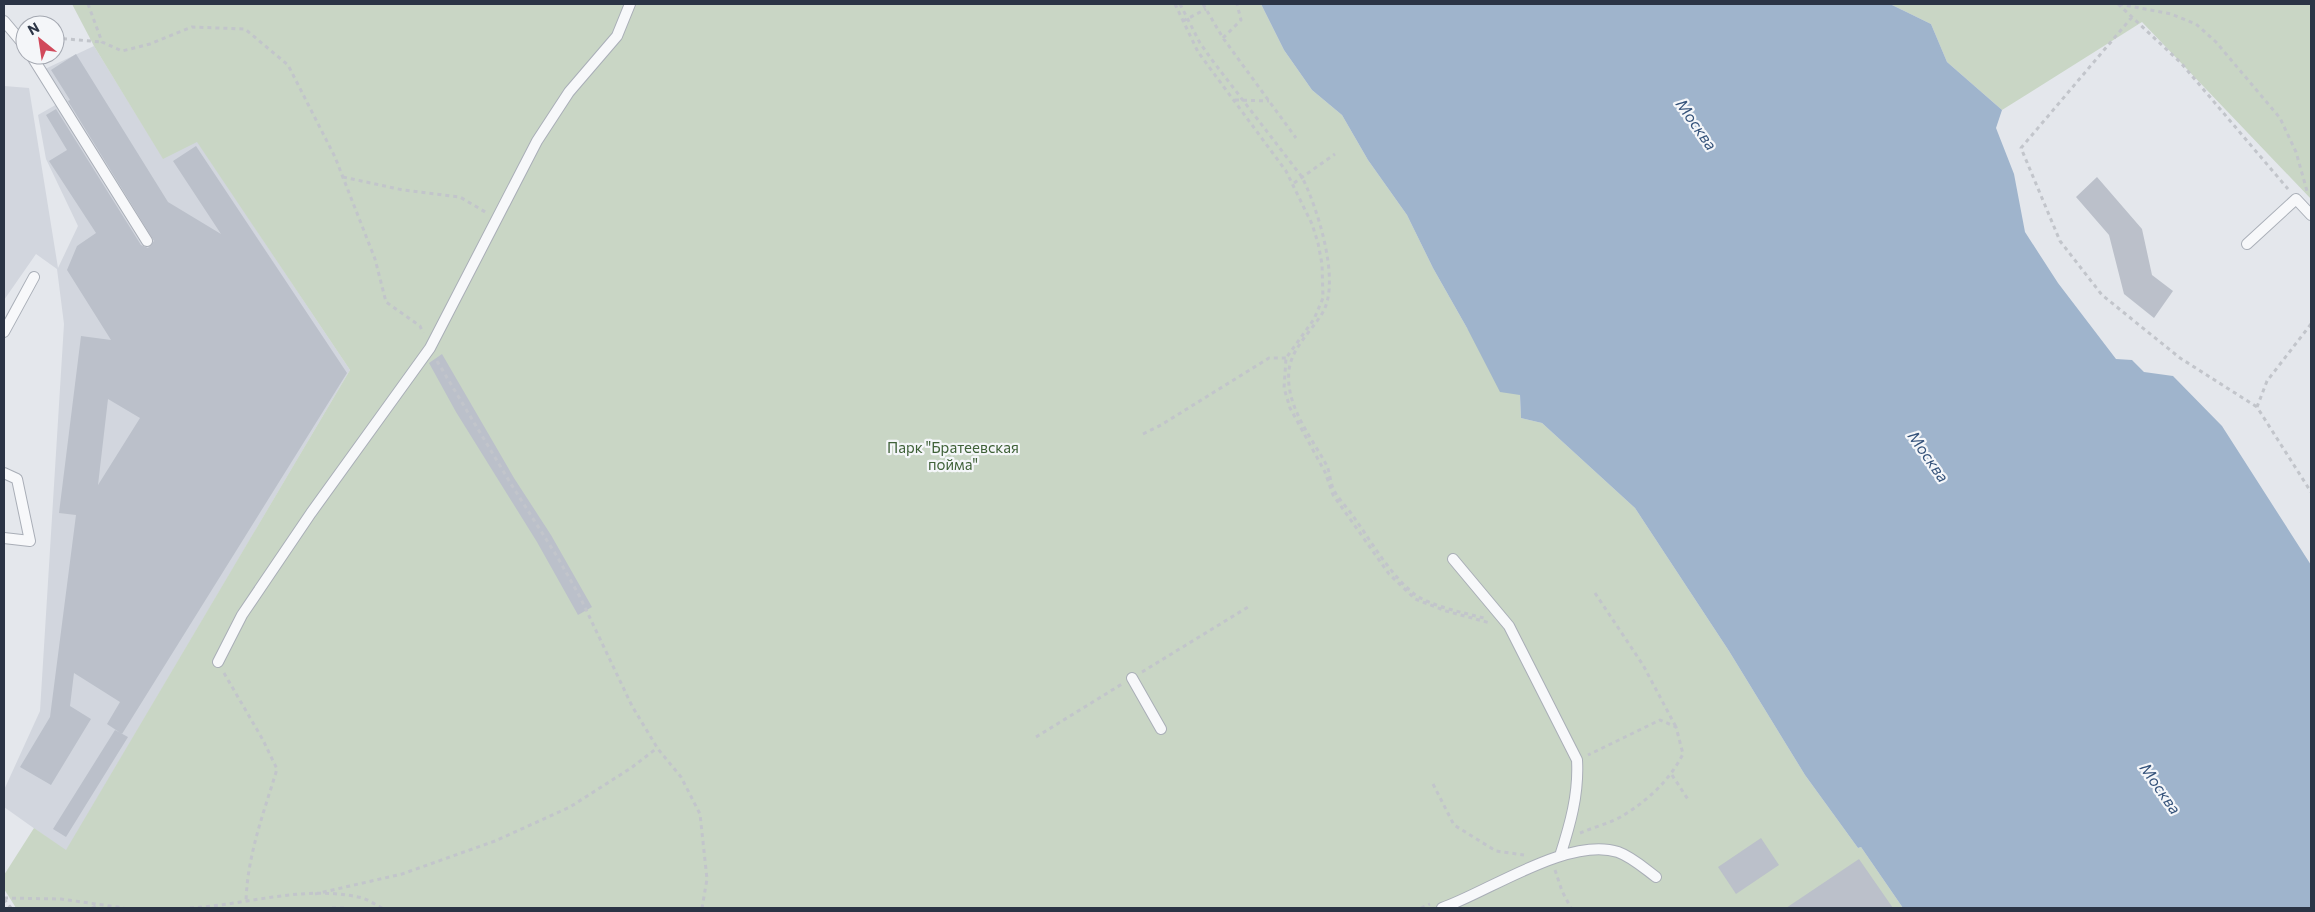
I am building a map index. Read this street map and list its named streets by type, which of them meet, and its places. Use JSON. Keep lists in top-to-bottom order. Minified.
{"water":["Москва"],"parks":["Парк \"Братеевская пойма\""],"north":"top left"}
